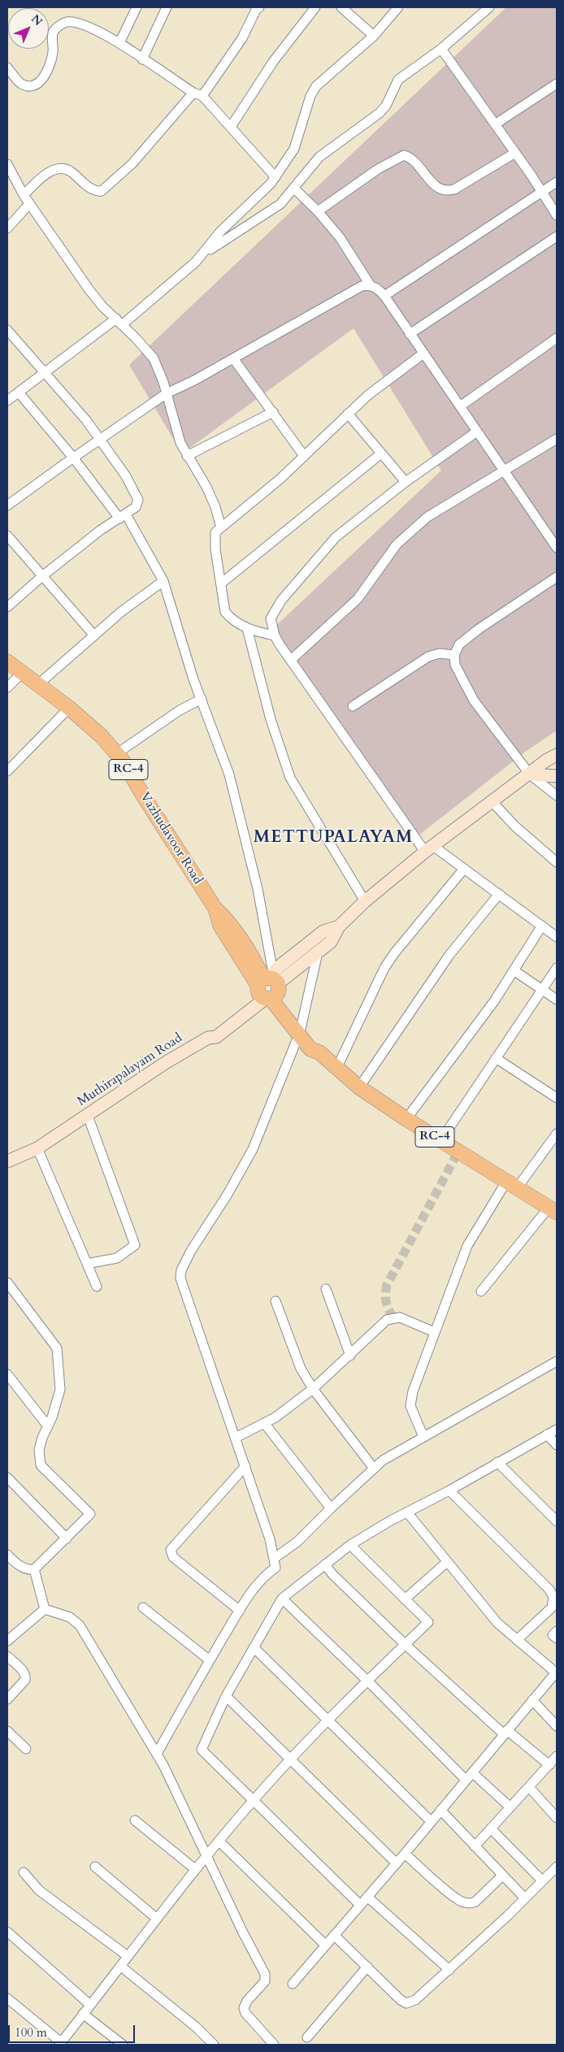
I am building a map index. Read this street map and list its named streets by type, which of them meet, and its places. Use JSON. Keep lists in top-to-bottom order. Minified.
{"streets":{"main road":["RC-4","Vazhudavoor Road"],"street":["Muthirapalayam Road"]},"crossings":[["RC-4","Vazhudavoor Road"],["Vazhudavoor Road","Muthirapalayam Road"]],"districts":["METTUPALAYAM"],"scale_bar":"100 m","north":"top right"}
